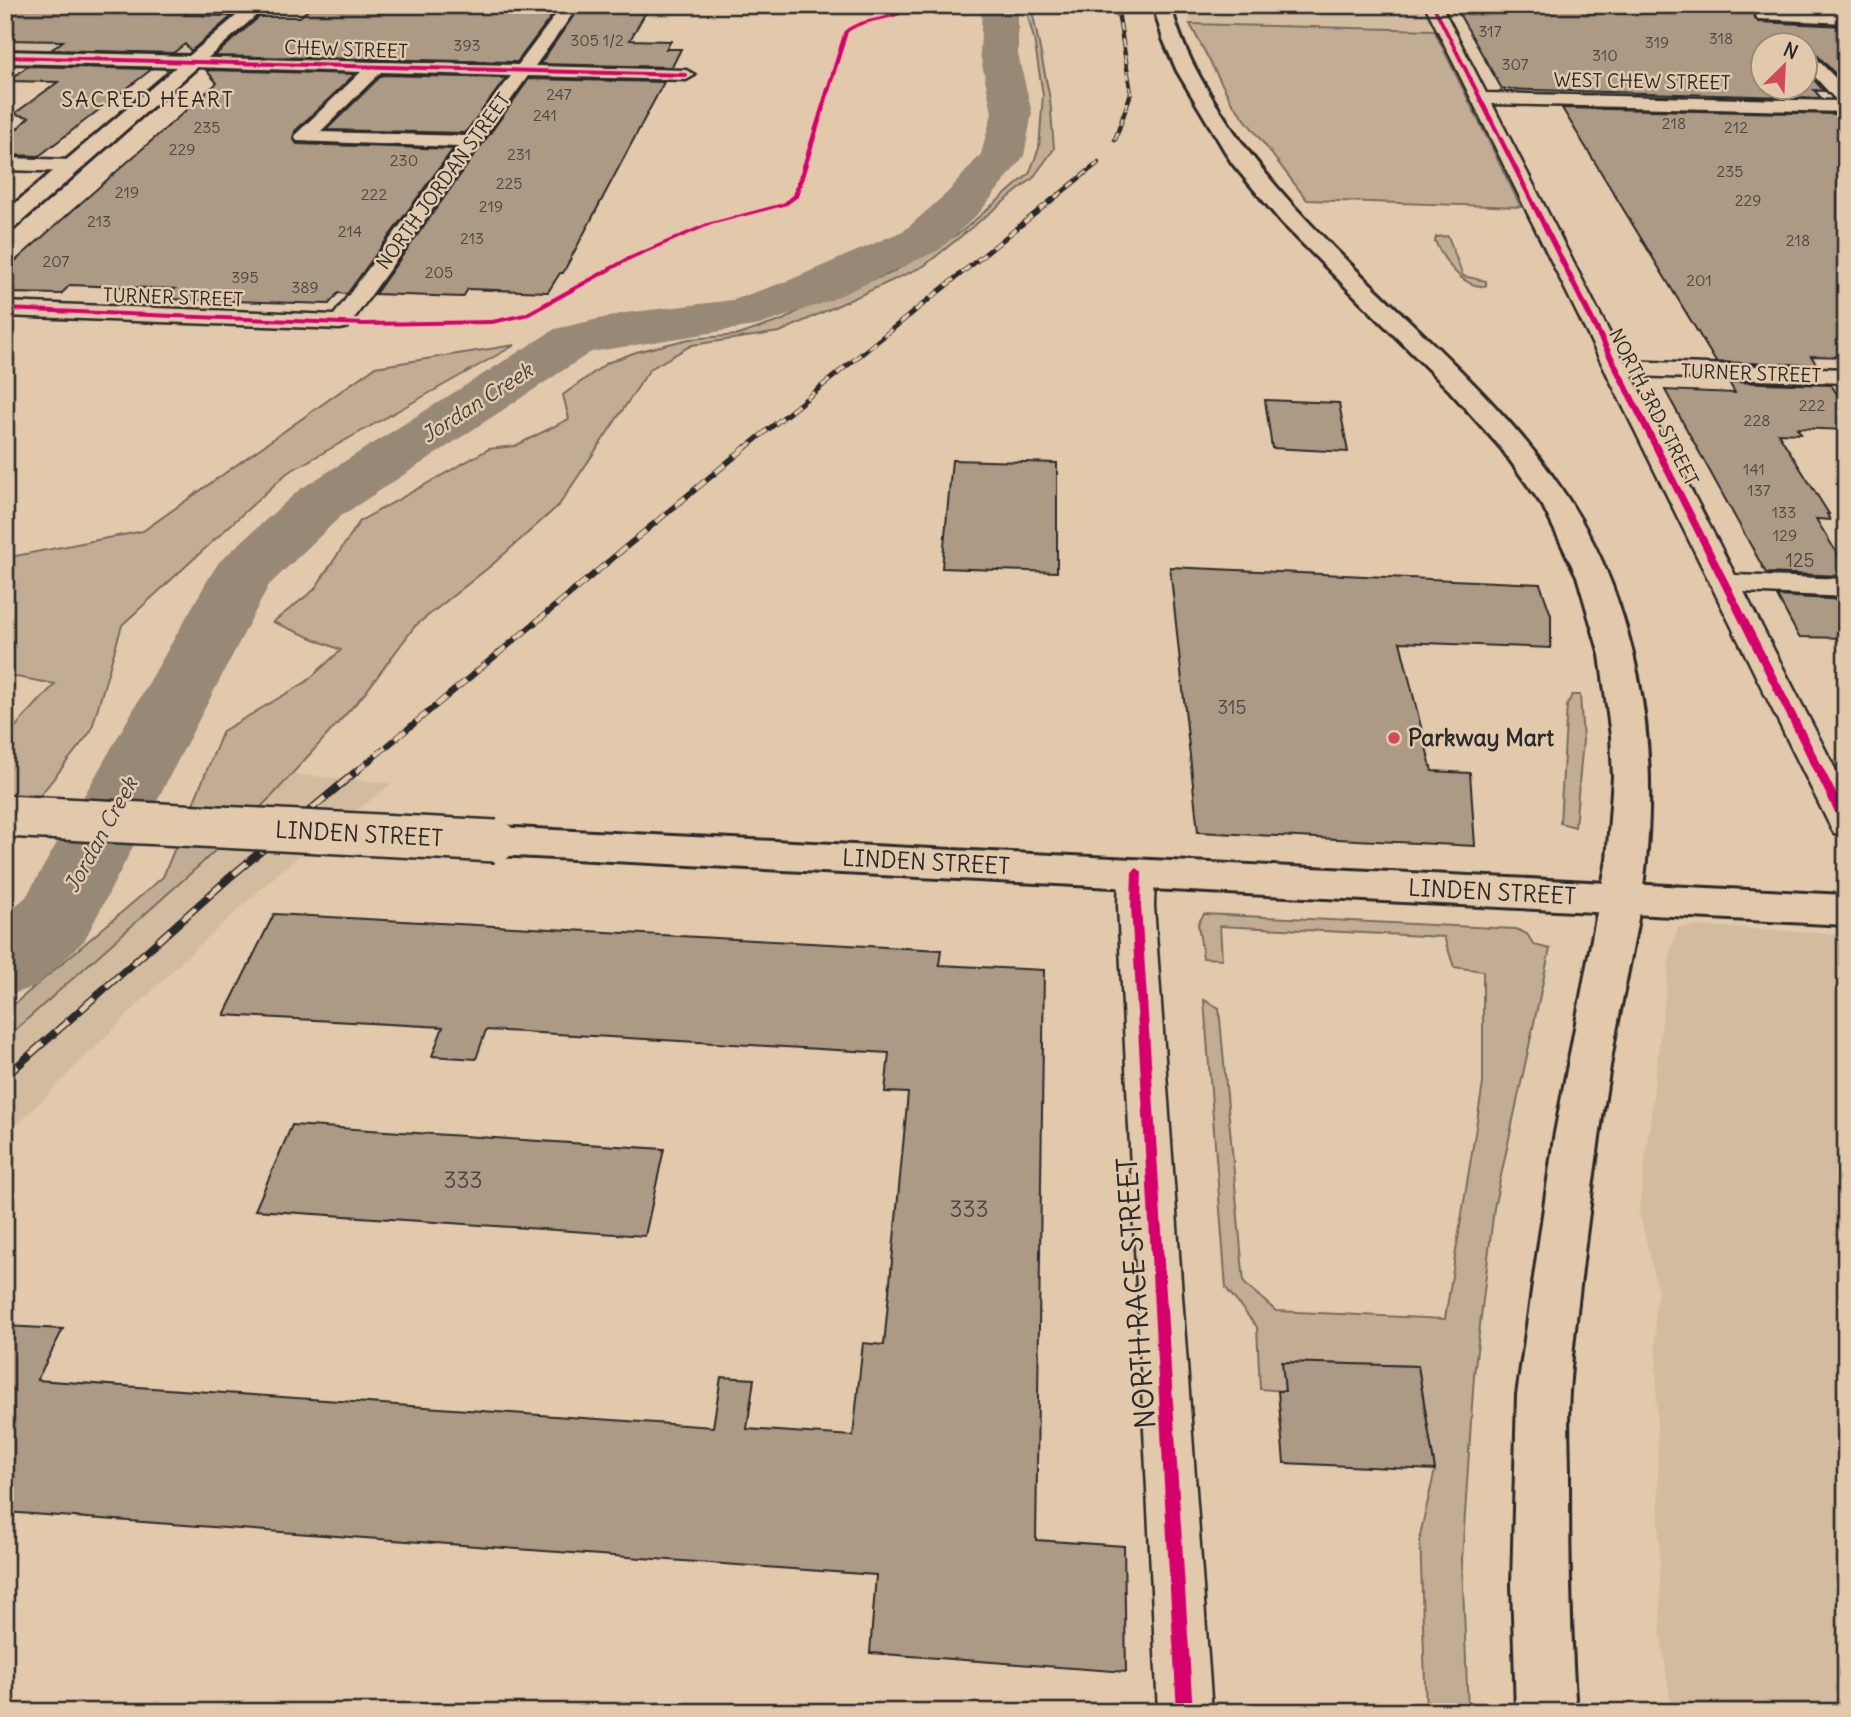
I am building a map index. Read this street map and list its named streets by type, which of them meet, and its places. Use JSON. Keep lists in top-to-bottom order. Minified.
{"streets":{"main road":["CHEW STREET","LINDEN STREET"],"street":["WEST CHEW STREET","NORTH JORDAN STREET","TURNER STREET","NORTH 3RD STREET","NORTH RACE STREET"]},"crossings":[["CHEW STREET","NORTH JORDAN STREET"],["WEST CHEW STREET","NORTH 3RD STREET"],["NORTH JORDAN STREET","TURNER STREET"],["TURNER STREET","NORTH 3RD STREET"],["LINDEN STREET","NORTH RACE STREET"]],"districts":["SACRED HEART"],"water":["Jordan Creek"],"places":["Parkway Mart"],"house_numbers":["317","318","305 1/2","319","393","310","307","247","241","218","235","212","229","231","230","235","225","219","222","229","219","213","214","213","218","207","205","395","201","389","222","228","141","137","133","129","125","315","333","333"],"north":"top right"}
